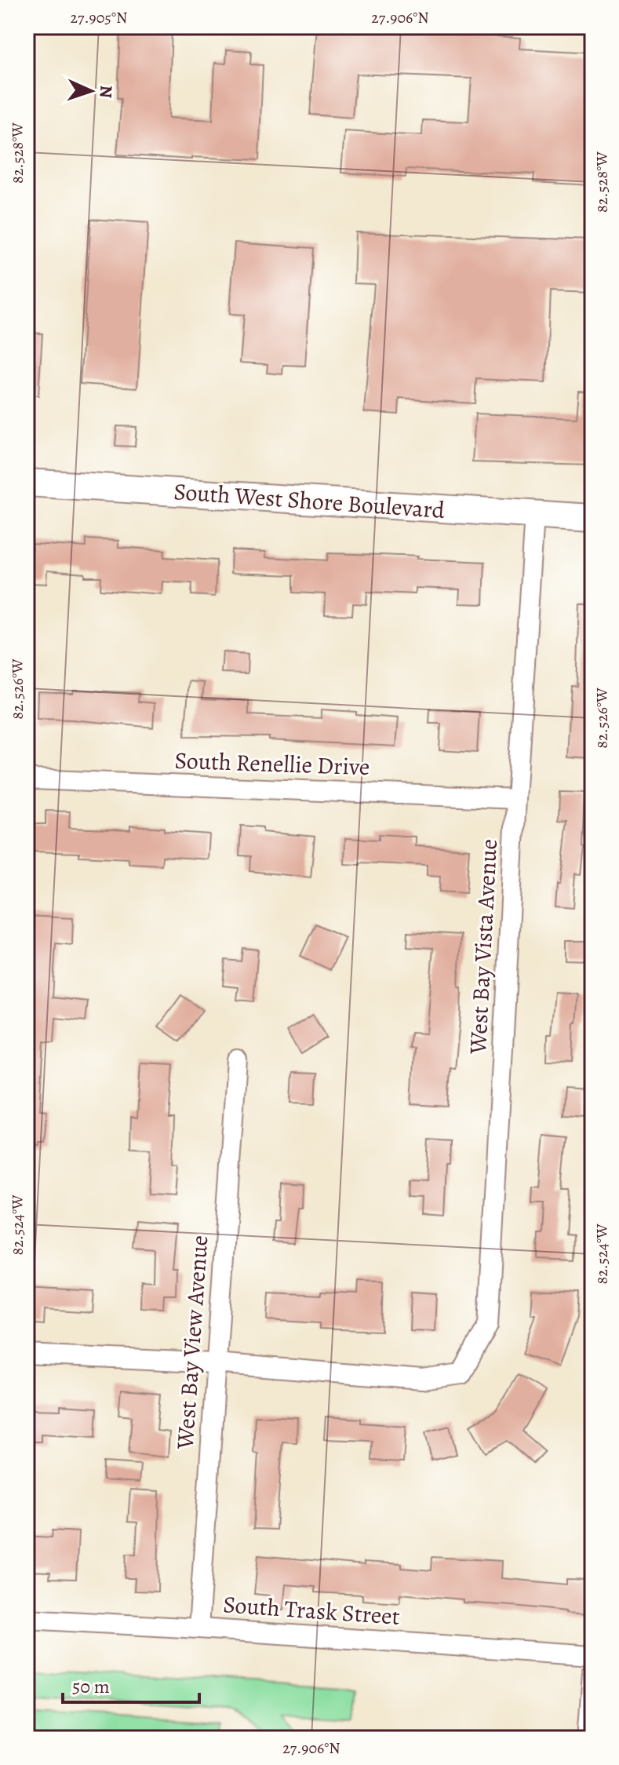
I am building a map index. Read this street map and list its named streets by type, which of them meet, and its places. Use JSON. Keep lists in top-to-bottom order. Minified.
{"streets":{"street":["South West Shore Boulevard","South Renellie Drive","West Bay Vista Avenue","West Bay View Avenue","South Trask Street"]},"crossings":[["South West Shore Boulevard","West Bay Vista Avenue"],["South Renellie Drive","West Bay Vista Avenue"],["West Bay Vista Avenue","West Bay View Avenue"],["West Bay View Avenue","South Trask Street"]],"scale_bar":"50 m","north":"right","coordinates":["27.905°N","27.906°N","82.528°W","82.526°W","82.524°W"]}
